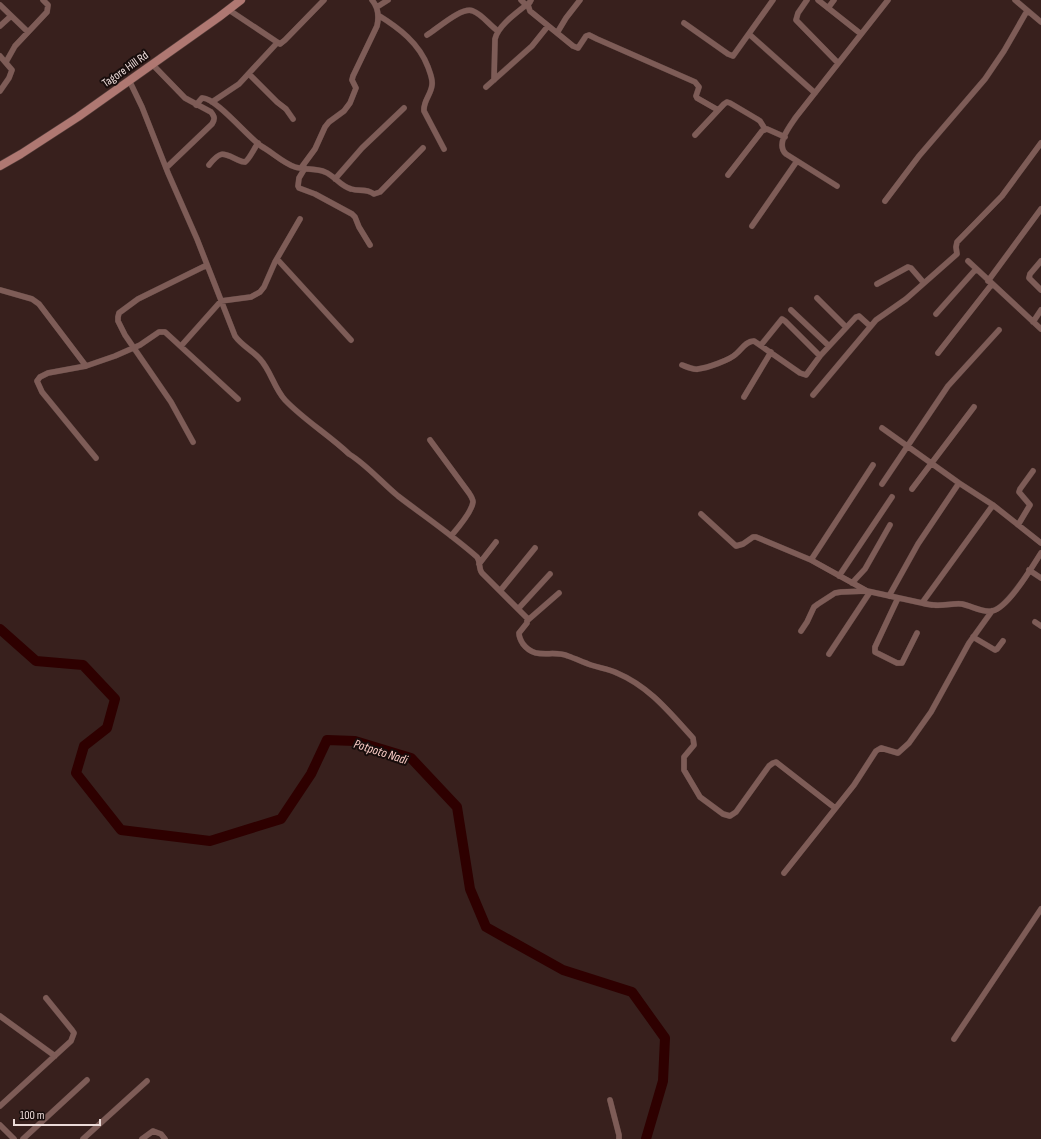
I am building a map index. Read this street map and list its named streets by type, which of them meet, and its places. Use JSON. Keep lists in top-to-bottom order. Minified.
{"streets":{"main road":["Tagore Hill Rd"]},"water":["Potpoto Nadi"],"scale_bar":"100 m"}
